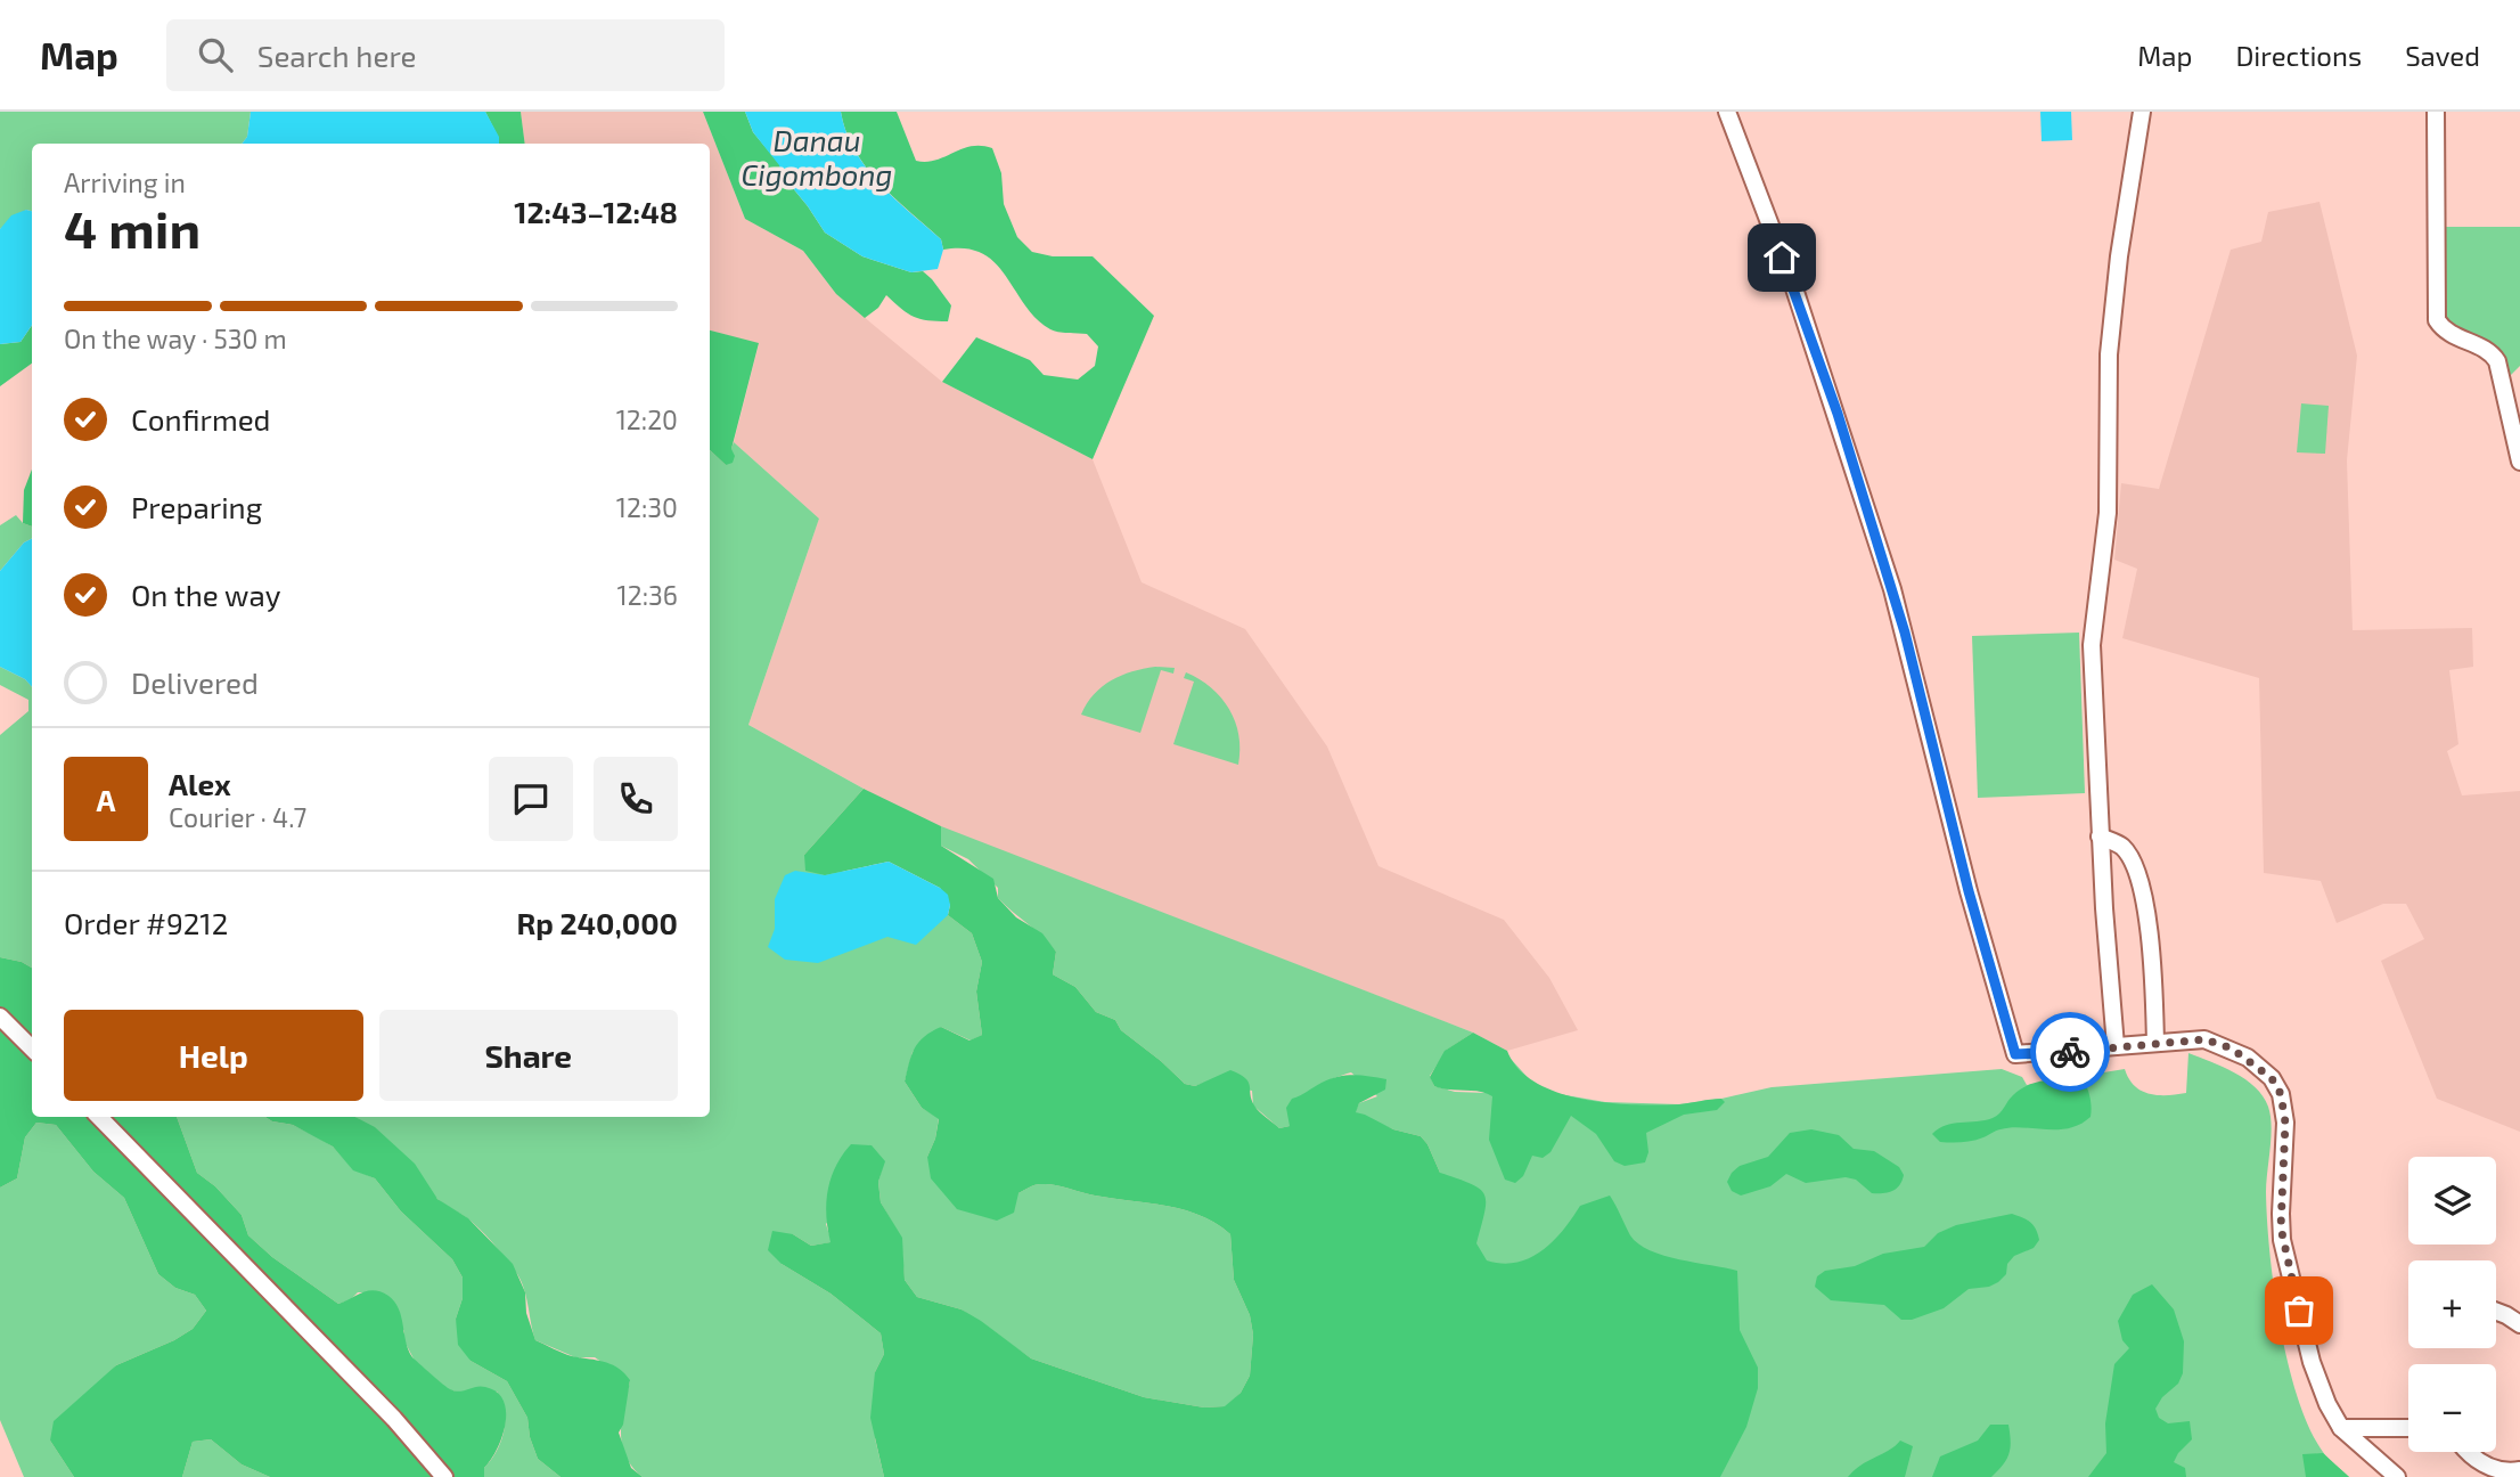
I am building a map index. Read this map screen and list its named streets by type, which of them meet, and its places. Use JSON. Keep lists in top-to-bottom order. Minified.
{"water":["Danau Cigombong"],"page":{"header":"Map","search":"Search here","nav":["Map","Directions","Saved"],"heading":["4 min","Arriving in","12:43–12:48"],"panel":["Alex","Courier · 4.7","Order #9212","Rp 240,000"],"bar":"On the way · 530 m","list":[["Confirmed","12:20"],["Preparing","12:30"],["On the way","12:36"],"Delivered"],"round":"A","buttons":["Help","Share"],"map_buttons":["+","−"]}}
